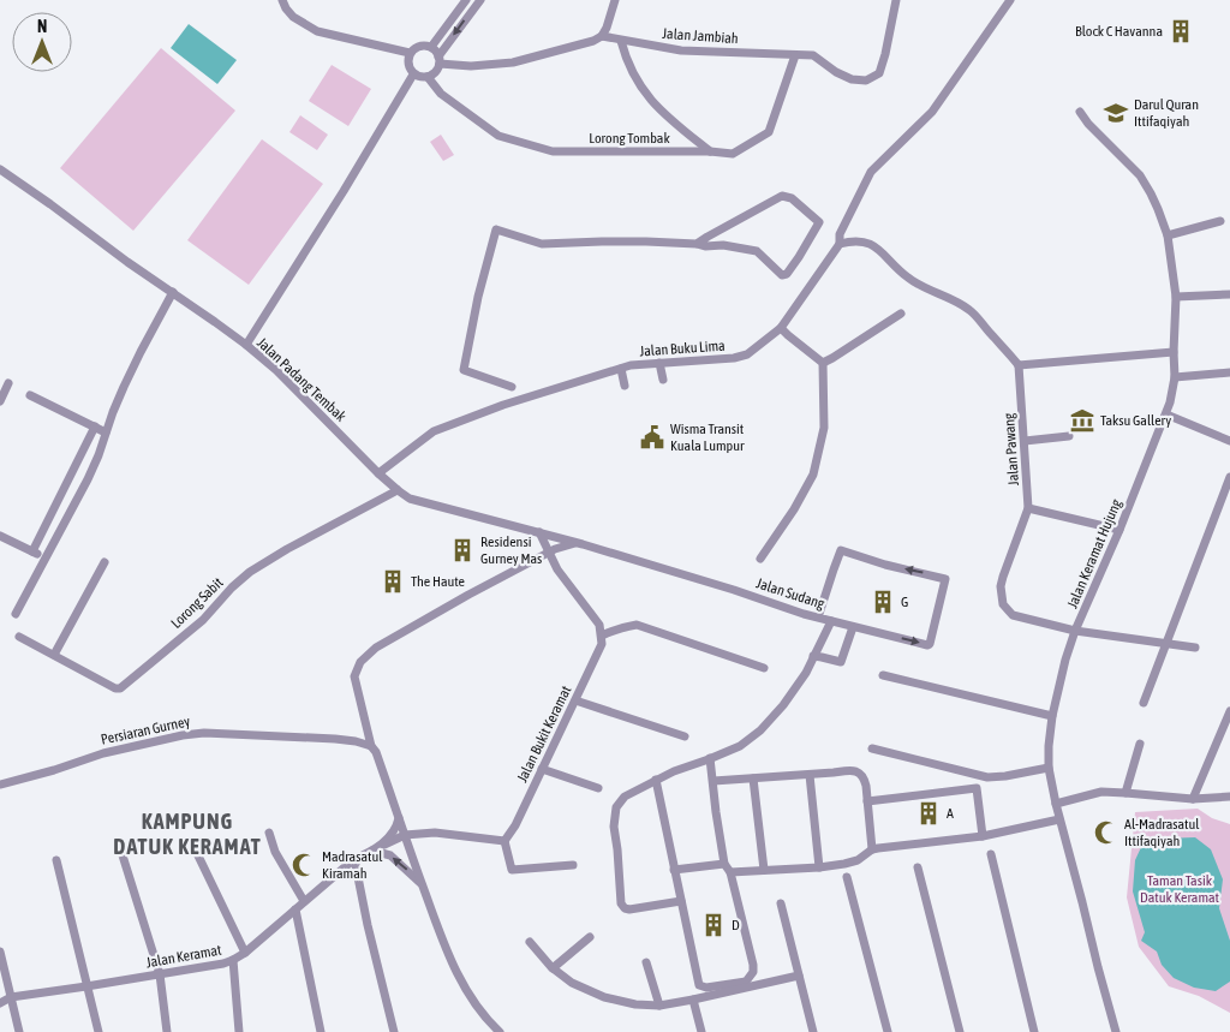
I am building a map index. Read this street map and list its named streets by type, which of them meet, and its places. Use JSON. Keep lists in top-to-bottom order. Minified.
{"streets":{"street":["Jalan Jambiah","Lorong Tombak","Jalan Buku Lima","Jalan Padang Tembak","Jalan Pawang","Jalan Keramat Hujung","Jalan Sudang","Lorong Sabit","Persiaran Gurney","Jalan Bukit Keramat","Jalan Keramat"]},"crossings":[["Jalan Jambiah","Lorong Tombak"],["Jalan Buku Lima","Jalan Padang Tembak"],["Jalan Padang Tembak","Jalan Sudang"],["Jalan Padang Tembak","Lorong Sabit"],["Jalan Pawang","Jalan Keramat Hujung"]],"districts":["KAMPUNG DATUK KERAMAT"],"parks":["Taman Tasik Datuk Keramat"],"places":{"building":["Block C Havanna","Residensi Gurney Mas","The Haute","G","A","D"],"school or university":["Darul Quran Ittifaqiyah"],"museum":["Taksu Gallery"],"public building":["Wisma Transit Kuala Lumpur"],"mosque":["Al-Madrasatul Ittifaqiyah","Madrasatul Kiramah"]},"north":"top"}
